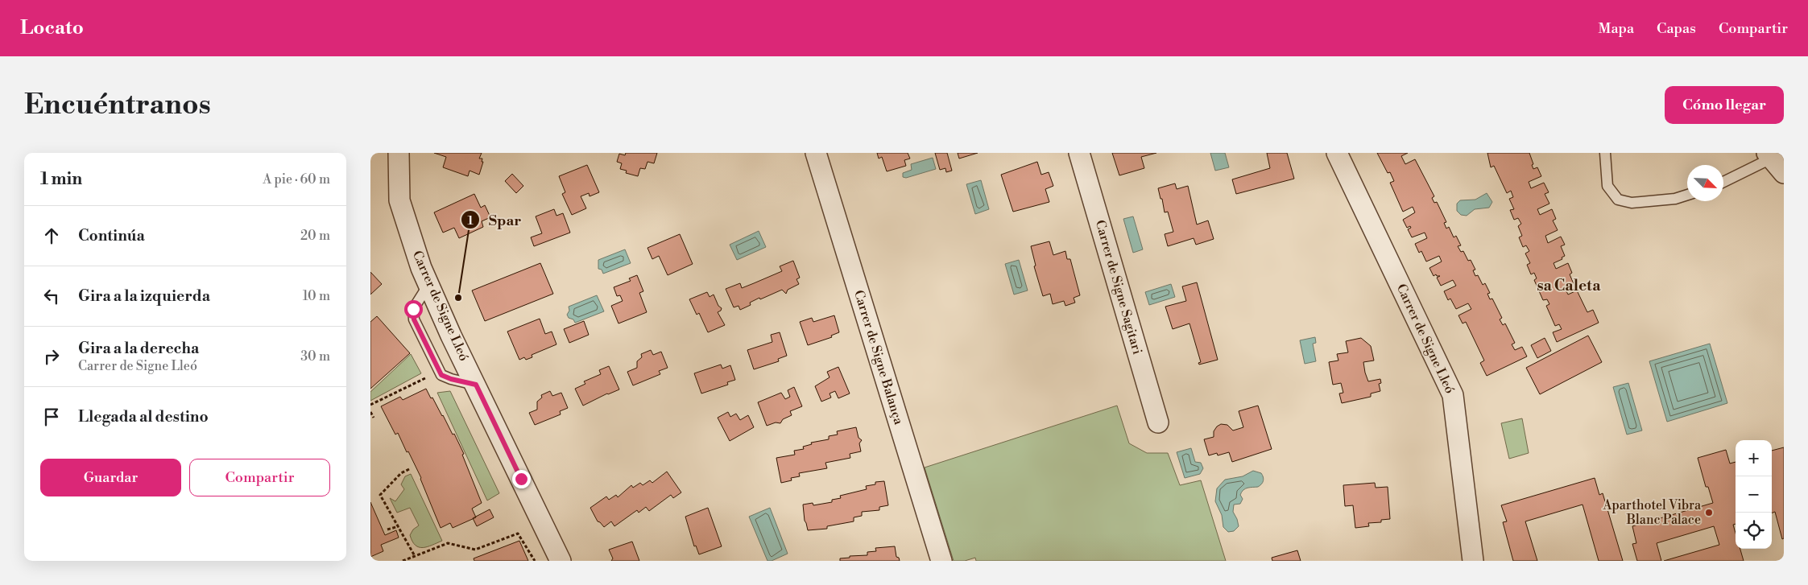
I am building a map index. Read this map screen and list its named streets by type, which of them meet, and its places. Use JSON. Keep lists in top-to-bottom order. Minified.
{"streets":{"street":["Carrer de Signe Sagitari","Carrer de Signe Lleó","Carrer de Signe Balança"]},"districts":["sa Caleta"],"places":["Spar","Aparthotel Vibra Blanc Palace"],"north":"bottom right","page":{"header":"Locato","nav":["Mapa","Capas","Compartir"],"buttons":["Cómo llegar",["Guardar","Compartir"]],"title":"Encuéntranos","heading":["1 min","A pie · 60 m"],"list":[["Continúa","20 m"],["Gira a la izquierda","10 m"],["Gira a la derecha","Carrer de Signe Lleó","30 m"],"Llegada al destino"],"map_buttons":["+","−"]}}
